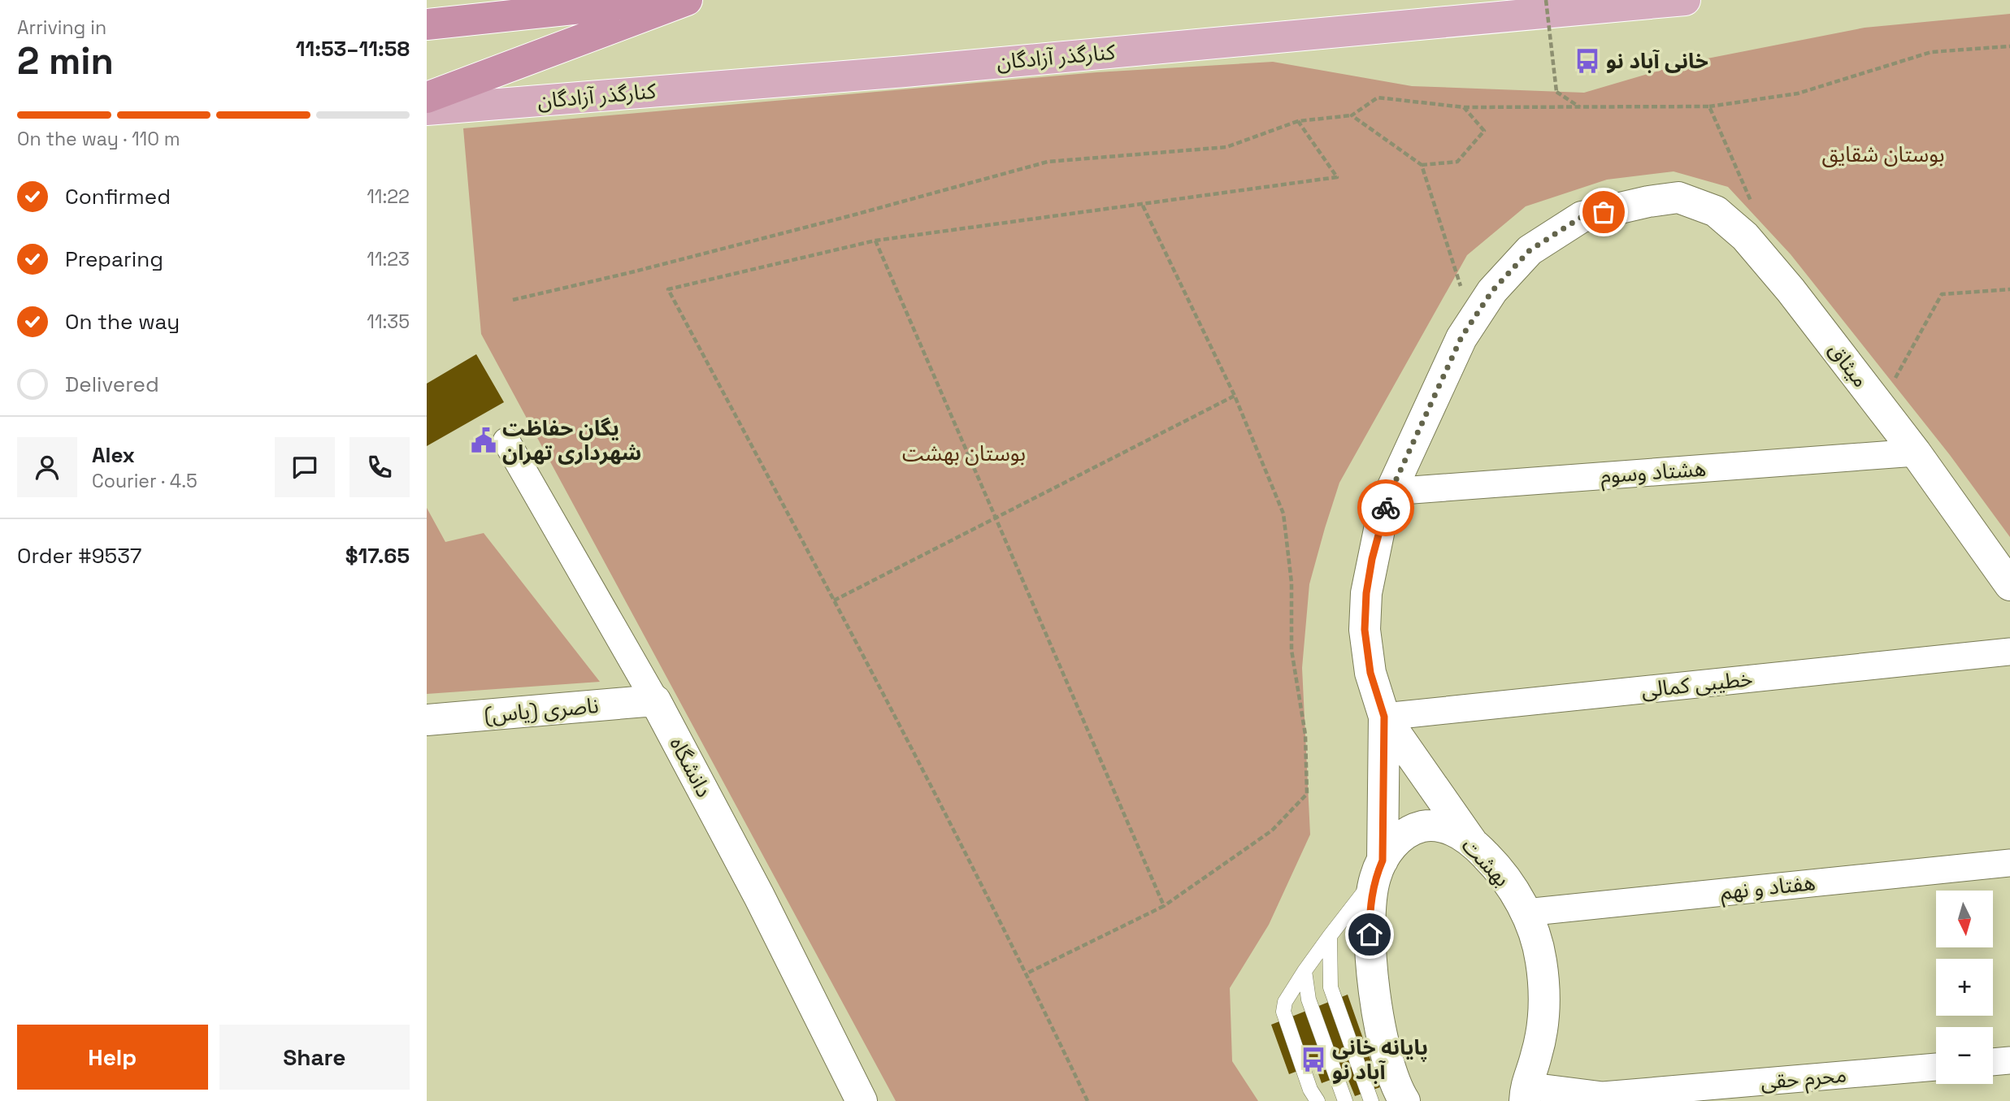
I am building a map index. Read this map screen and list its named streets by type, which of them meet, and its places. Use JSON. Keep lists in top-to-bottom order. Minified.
{"streets":{"main road":["کنارگذر آزادگان"],"street":["میثاق","هشتاد وسوم","خطیبی کمالی","ناصری (یاس)","دانشگاه","بهشت","هفتاد و نهم","محرم حقی"]},"crossings":[["میثاق","هشتاد وسوم"],["میثاق","خطیبی کمالی"],["ناصری (یاس)","دانشگاه"],["بهشت","هفتاد و نهم"],["بهشت","محرم حقی"]],"parks":["بوستان شقایق","بوستان بهشت"],"places":{"bus stop":["خانی آباد نو","پایانه خانی آباد نو"],"public building":["یگان حفاظت شهرداری تهران"]},"north":"bottom","page":{"heading":["2 min","Arriving in","11:53–11:58"],"panel":["Alex","Courier · 4.5","Order #9537","$17.65"],"bar":"On the way · 110 m","list":[["Confirmed","11:22"],["Preparing","11:23"],["On the way","11:35"],"Delivered"],"map_buttons":["+","−"],"buttons":["Help","Share"]}}
